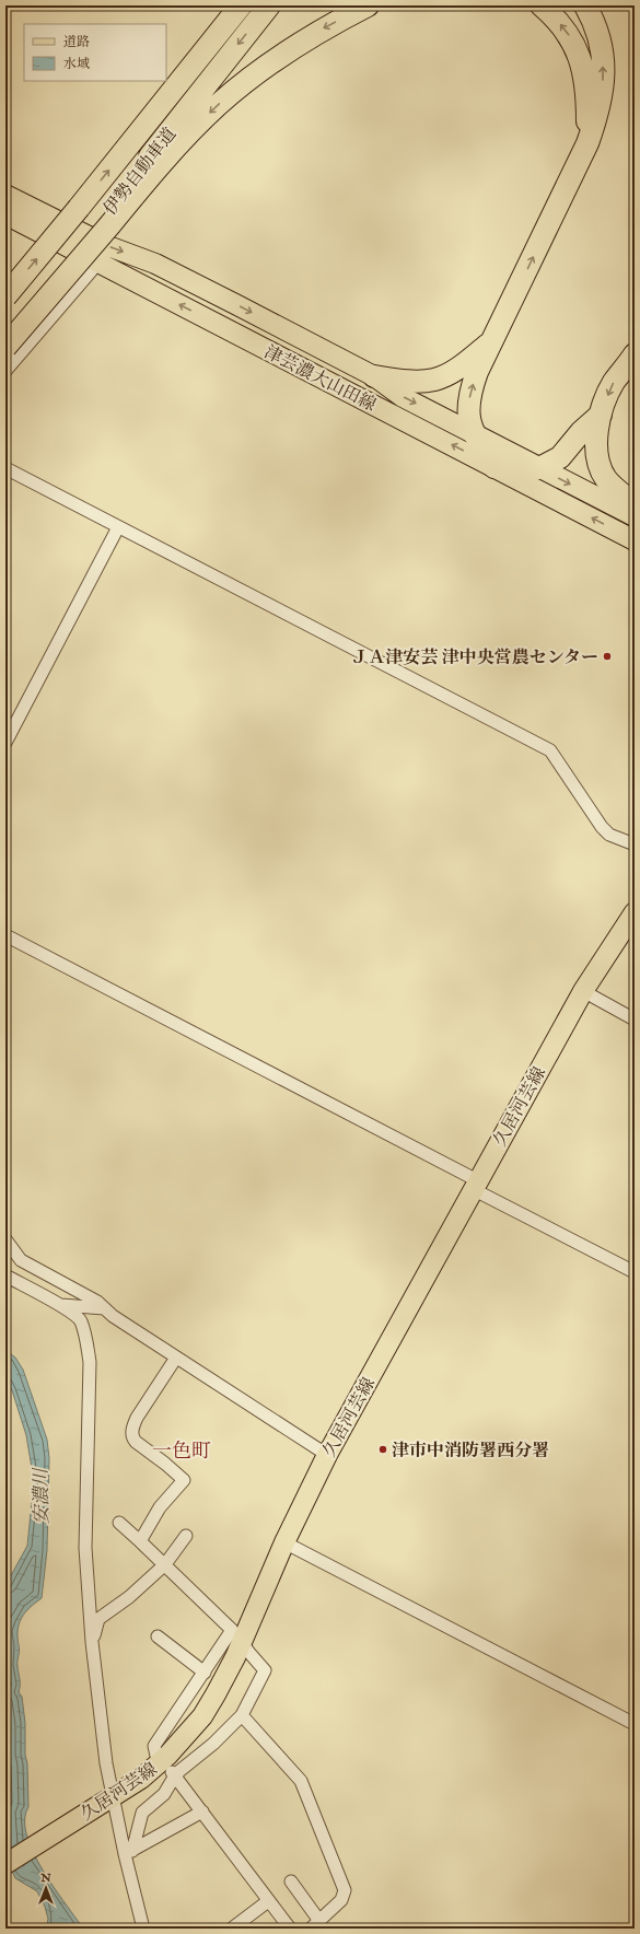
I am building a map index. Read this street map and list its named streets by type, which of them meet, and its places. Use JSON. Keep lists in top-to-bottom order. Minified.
{"streets":{"highway":["伊勢自動車道"],"main road":["津芸濃大山田線","久居河芸線"]},"districts":["一色町"],"water":["安濃川"],"places":["ＪＡ津安芸 津中央営農センター","津市中消防署西分署"],"legend":["道路","水域"],"north":"top"}
